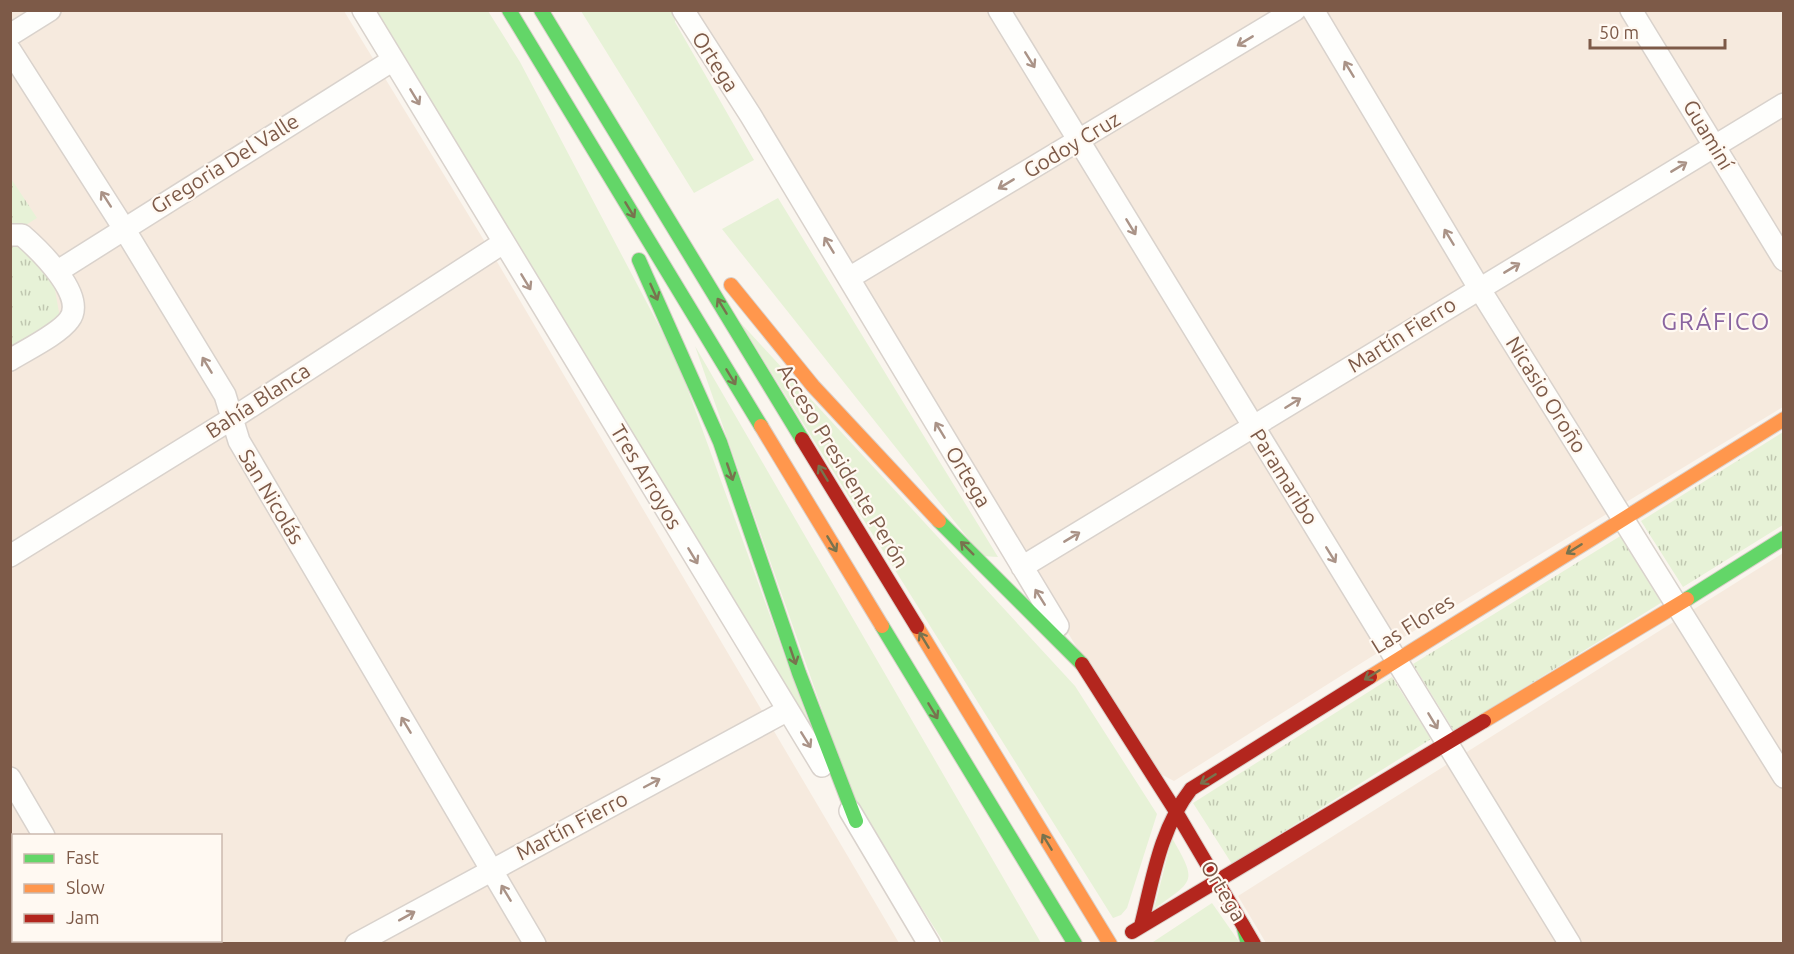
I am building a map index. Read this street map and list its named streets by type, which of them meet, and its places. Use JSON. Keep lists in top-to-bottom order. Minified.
{"streets":{"main road":["Ortega","Acceso Presidente Perón","Las Flores"],"street":["Guaminí","Godoy Cruz","Gregoria Del Valle","Martín Fierro","Nicasio Oroño","Bahía Blanca","Tres Arroyos","Paramaribo","San Nicolás"]},"crossings":[["Ortega","Godoy Cruz"],["Ortega","Martín Fierro"],["Ortega","Las Flores"],["Guaminí","Martín Fierro"],["Godoy Cruz","Paramaribo"],["Gregoria Del Valle","Tres Arroyos"],["Gregoria Del Valle","San Nicolás"],["Martín Fierro","Nicasio Oroño"],["Martín Fierro","Tres Arroyos"],["Martín Fierro","Paramaribo"],["Martín Fierro","San Nicolás"],["Nicasio Oroño","Las Flores"],["Bahía Blanca","Tres Arroyos"],["Bahía Blanca","San Nicolás"],["Paramaribo","Las Flores"]],"one_way":["Ortega","Godoy Cruz","Martín Fierro","Nicasio Oroño","Tres Arroyos","Paramaribo","San Nicolás"],"districts":["GRÁFICO"],"legend":["Fast","Slow","Jam"],"scale_bar":"50 m"}
